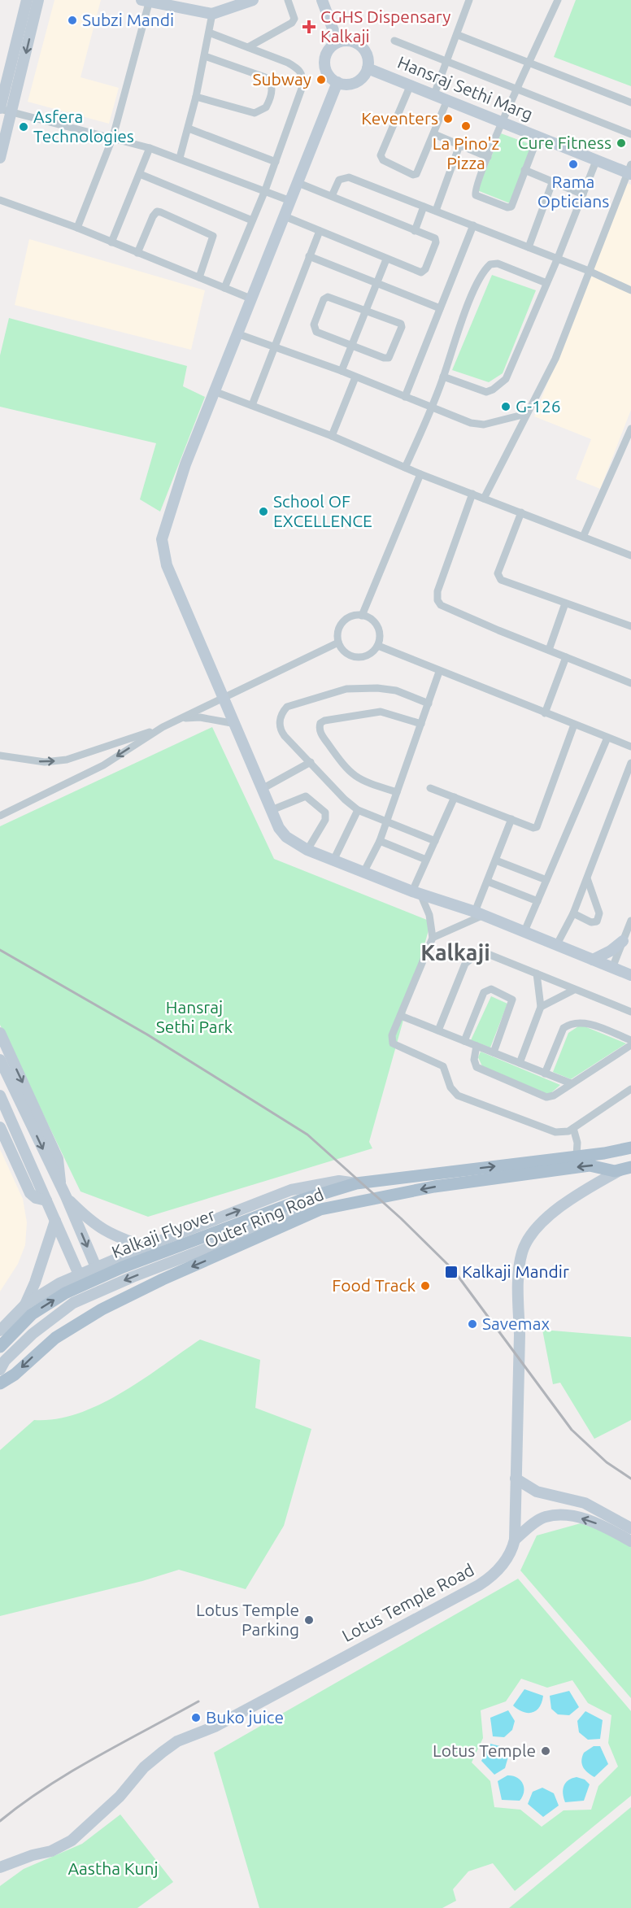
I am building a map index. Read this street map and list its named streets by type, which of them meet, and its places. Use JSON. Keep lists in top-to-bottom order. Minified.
{"streets":{"main road":["Outer Ring Road","Kalkaji Flyover"],"street":["Hansraj Sethi Marg","Lotus Temple Road"]},"crossings":[["Outer Ring Road","Lotus Temple Road"]],"one_way":["Kalkaji Flyover"],"districts":["Kalkaji"],"parks":["Hansraj Sethi Park","Aastha Kunj"],"places":{"other":["Subzi Mandi","Subway","Keventers","La Pino'z Pizza","Asfera Technologies","Cure Fitness","Rama Opticians","G-126","School OF EXCELLENCE","Food Track","Savemax","Lotus Temple Parking","Buko juice","Lotus Temple"],"health":["CGHS Dispensary Kalkaji"],"transit":["Kalkaji Mandir"]}}
